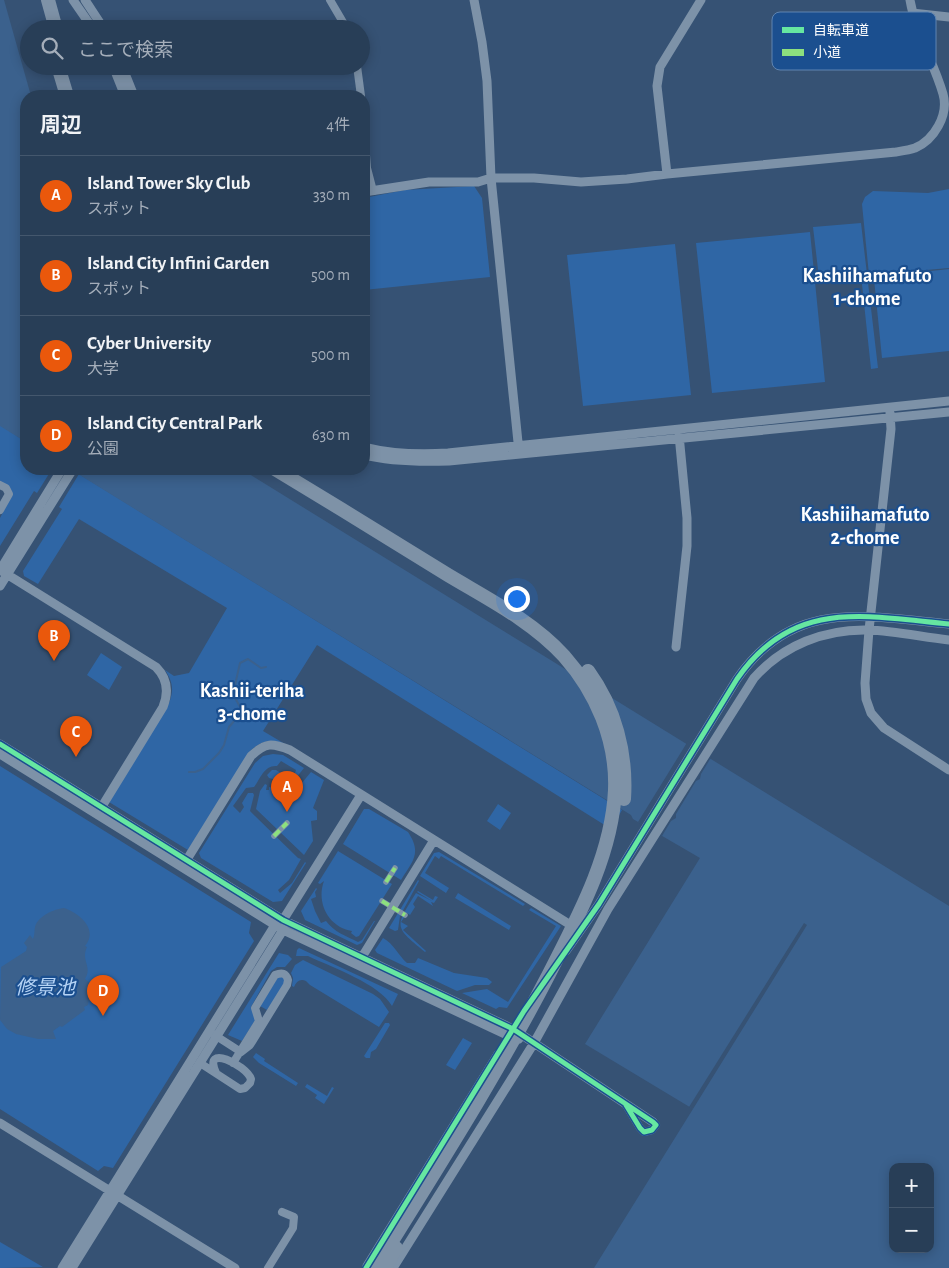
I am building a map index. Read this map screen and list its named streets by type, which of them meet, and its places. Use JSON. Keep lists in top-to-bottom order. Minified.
{"districts":["Kashiihamafuto 1-chome","Kashiihamafuto 2-chome","Kashii-teriha 3-chome"],"water":["修景池"],"legend":["自転車道","小道"],"page":{"search":"ここで検索","heading":["周辺","4件"],"list":[{"mark":"A","name":"Island Tower Sky Club","note":"スポット","value":"330 m"},{"mark":"B","name":"Island City Infini Garden","note":"スポット","value":"500 m"},{"mark":"C","name":"Cyber University","note":"大学","value":"500 m"},{"mark":"D","name":"Island City Central Park","note":"公園","value":"630 m"}],"pins":["B","C","A","D"],"map_buttons":["+","−"]}}
